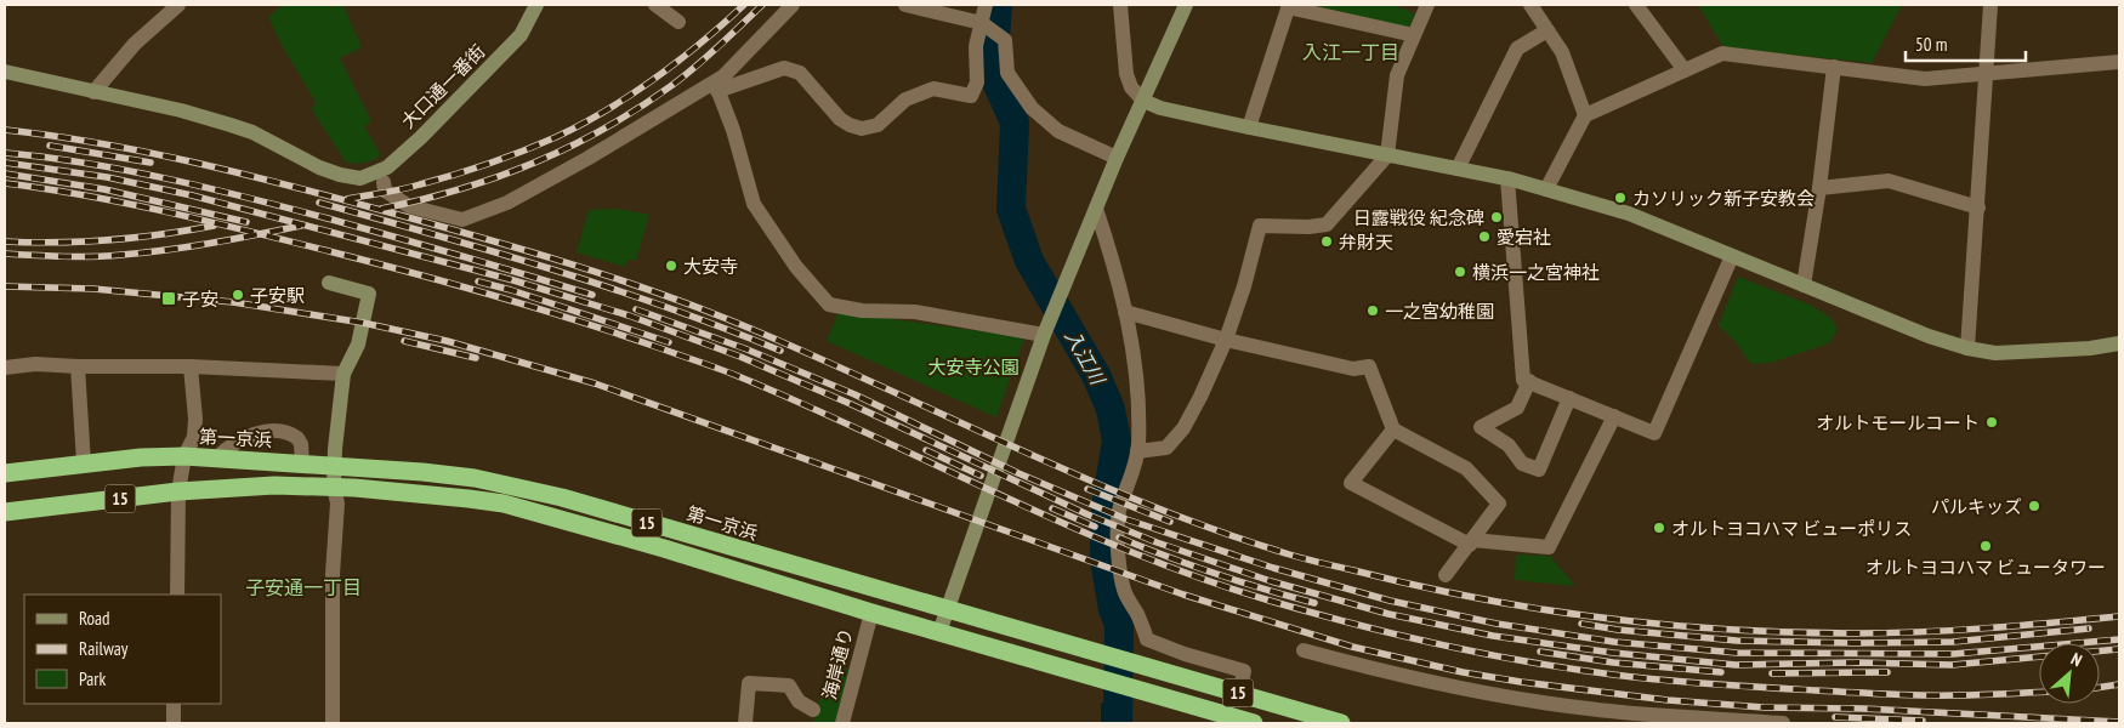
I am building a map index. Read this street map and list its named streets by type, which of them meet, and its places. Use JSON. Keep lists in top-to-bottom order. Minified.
{"streets":{"highway":["第一京浜","15"],"street":["大口通一番街","海岸通り"]},"crossings":[["15","海岸通り"]],"districts":["入江一丁目","子安通一丁目"],"water":["入江川"],"parks":["大安寺公園"],"places":{"other":["カソリック新子安教会","日露戦役 紀念碑","愛宕社","弁財天","大安寺","横浜一之宮神社","子安駅","一之宮幼稚園","オルトモールコート","パルキッズ","オルトヨコハマ ビューポリス","オルトヨコハマ ビュータワー"],"transit":["子安"]},"legend":["Road","Railway","Park"],"scale_bar":"50 m","north":"top right"}
